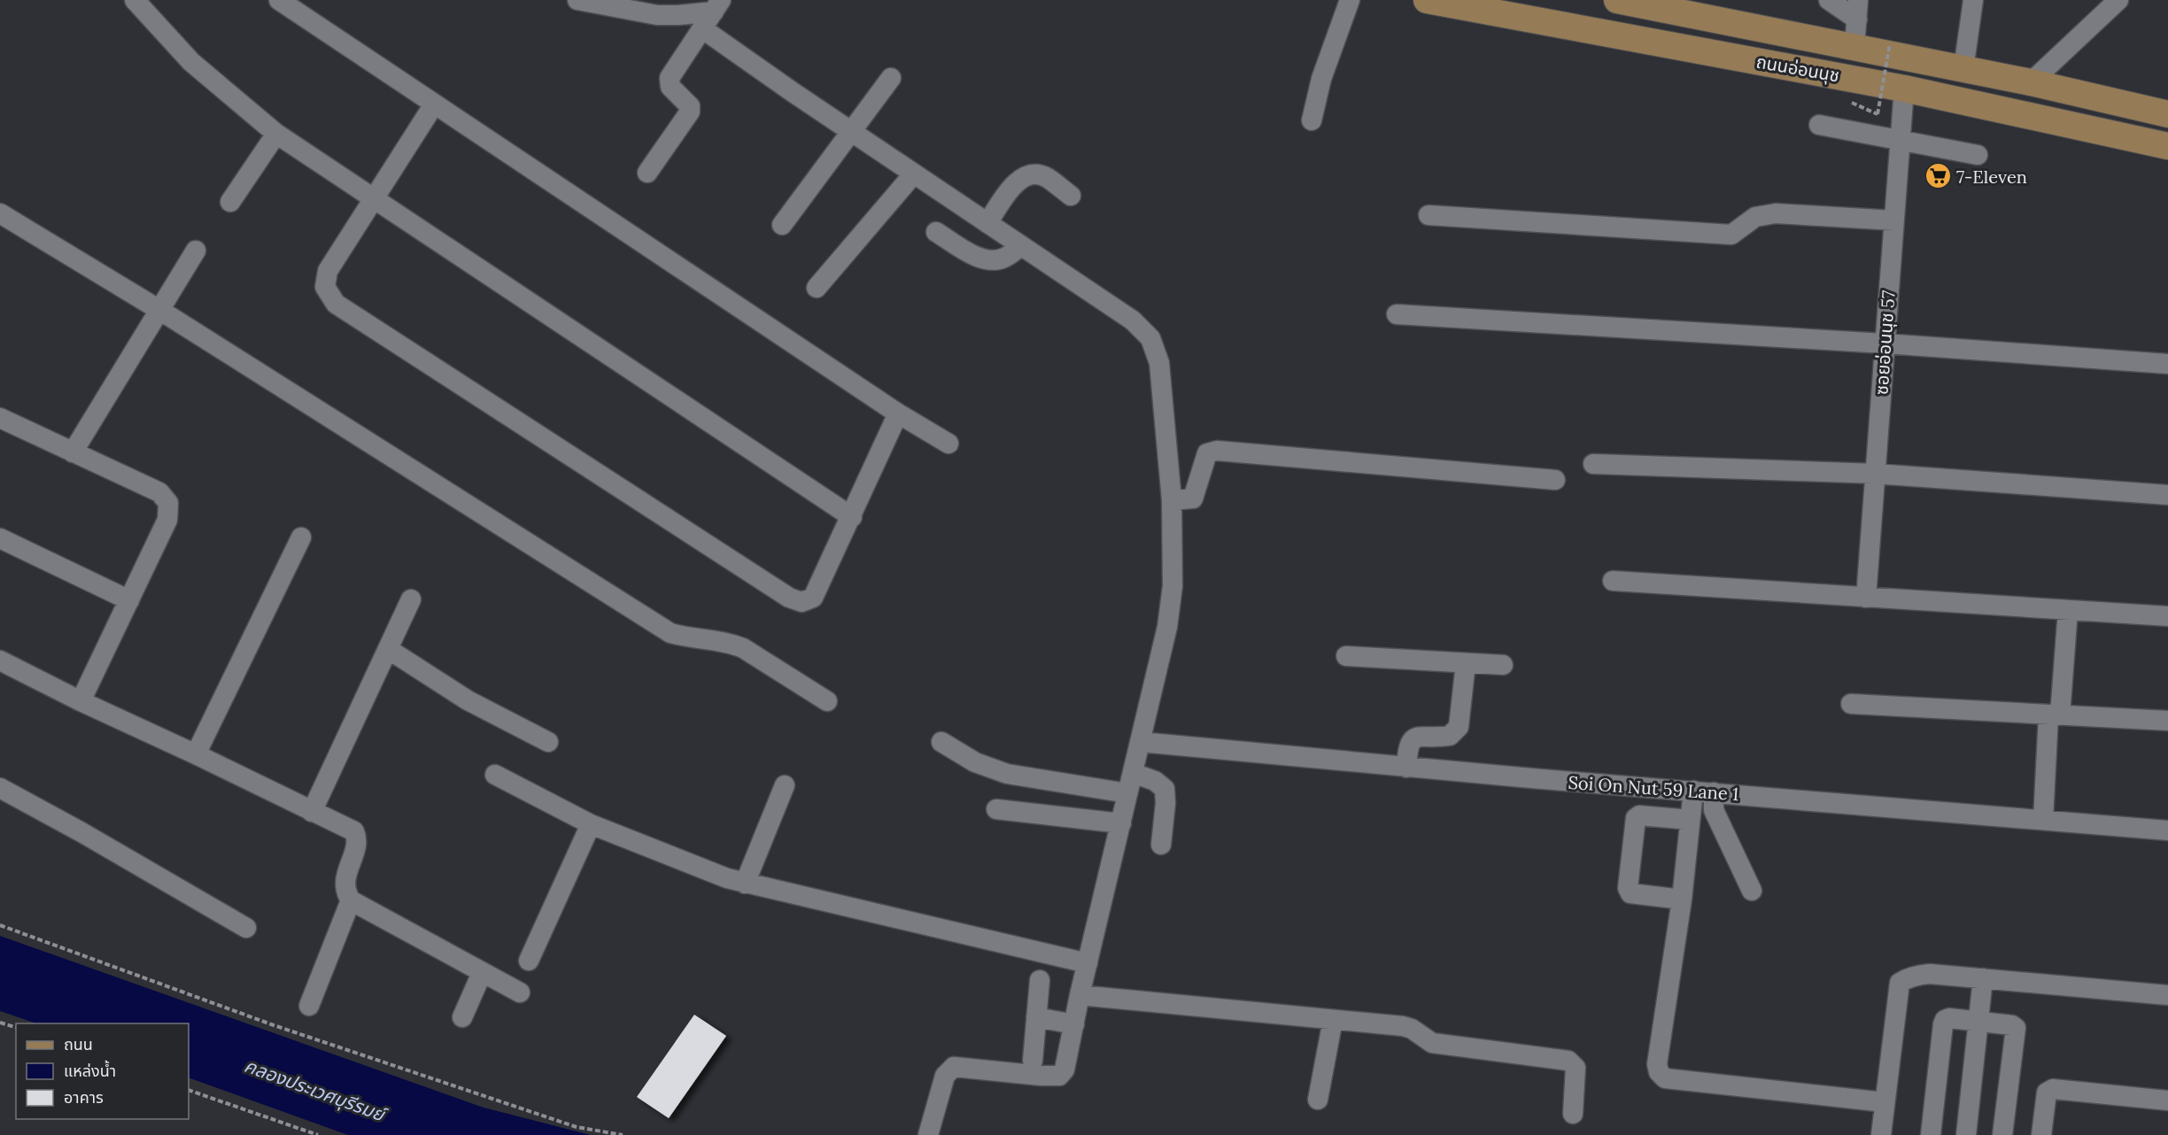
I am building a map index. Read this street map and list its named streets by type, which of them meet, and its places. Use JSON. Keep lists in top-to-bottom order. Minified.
{"streets":{"main road":["ถนนอ่อนนุช"],"street":["ซอยอ่อนนุช 57","Soi On Nut 59 Lane 1"]},"crossings":[["ถนนอ่อนนุช","ซอยอ่อนนุช 57"]],"water":["คลองประเวศบุรีรมย์"],"places":{"supermarket":["7-Eleven"]},"legend":["ถนน","แหล่งน้ำ","อาคาร"]}
